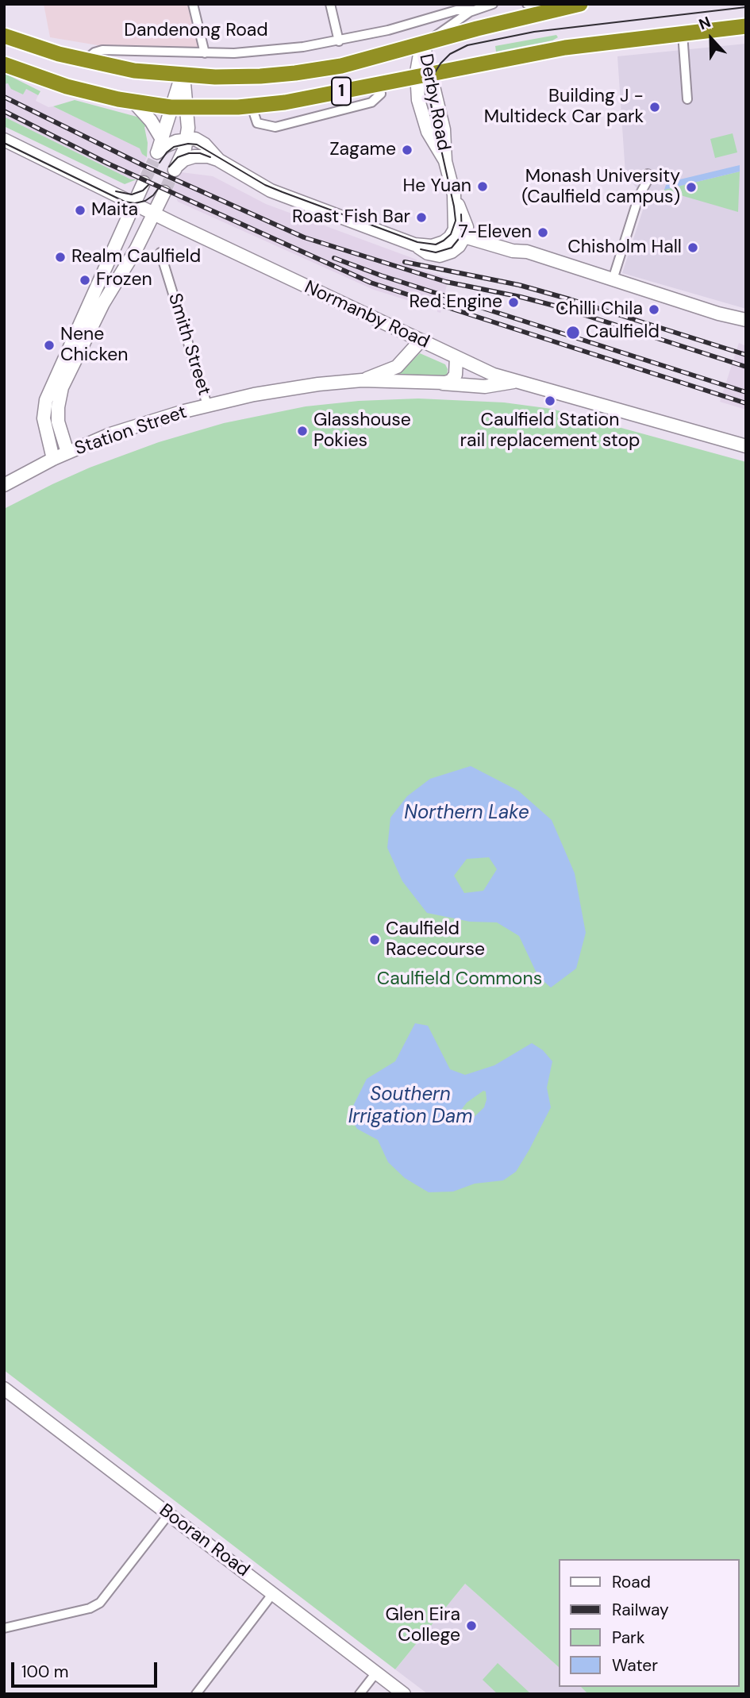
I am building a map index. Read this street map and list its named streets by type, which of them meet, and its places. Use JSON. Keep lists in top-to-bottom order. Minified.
{"streets":{"highway":["Dandenong Road","1"],"street":["Derby Road","Normanby Road","Smith Street","Station Street","Booran Road"]},"crossings":[["Dandenong Road","Derby Road"],["1","Derby Road"],["Normanby Road","Station Street"],["Smith Street","Station Street"]],"water":["Northern Lake","Southern Irrigation Dam"],"parks":["Caulfield Commons"],"places":["Building J - Multideck Car park","Zagame","He Yuan","Monash University (Caulfield campus)","Maita","Roast Fish Bar","7-Eleven","Chisholm Hall","Realm Caulfield","Frozen","Red Engine","Chilli Chila","Caulfield","Nene Chicken","Caulfield Station rail replacement stop","Glasshouse Pokies","Caulfield Racecourse","Glen Eira College"],"legend":["Road","Railway","Park","Water"],"scale_bar":"100 m","north":"top"}
